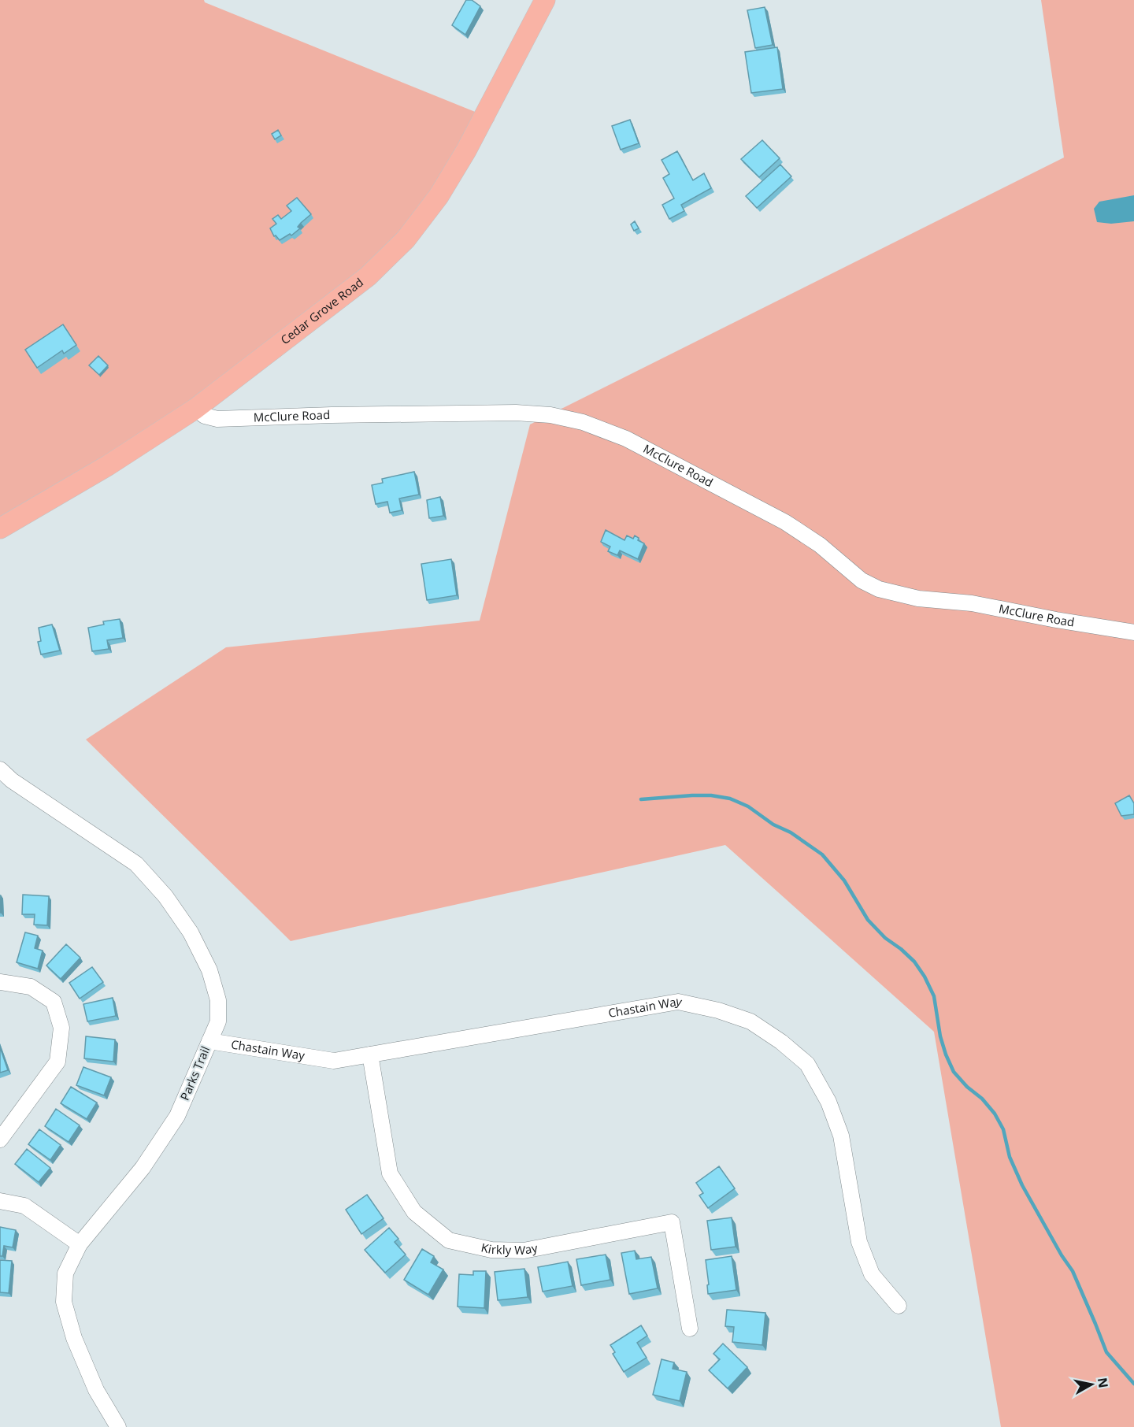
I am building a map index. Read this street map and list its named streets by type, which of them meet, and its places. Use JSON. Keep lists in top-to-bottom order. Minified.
{"streets":{"main road":["Cedar Grove Road"],"street":["McClure Road","Chastain Way","Parks Trail","Kirkly Way"]},"crossings":[["Cedar Grove Road","McClure Road"],["Chastain Way","Parks Trail"],["Chastain Way","Kirkly Way"]],"north":"right"}
